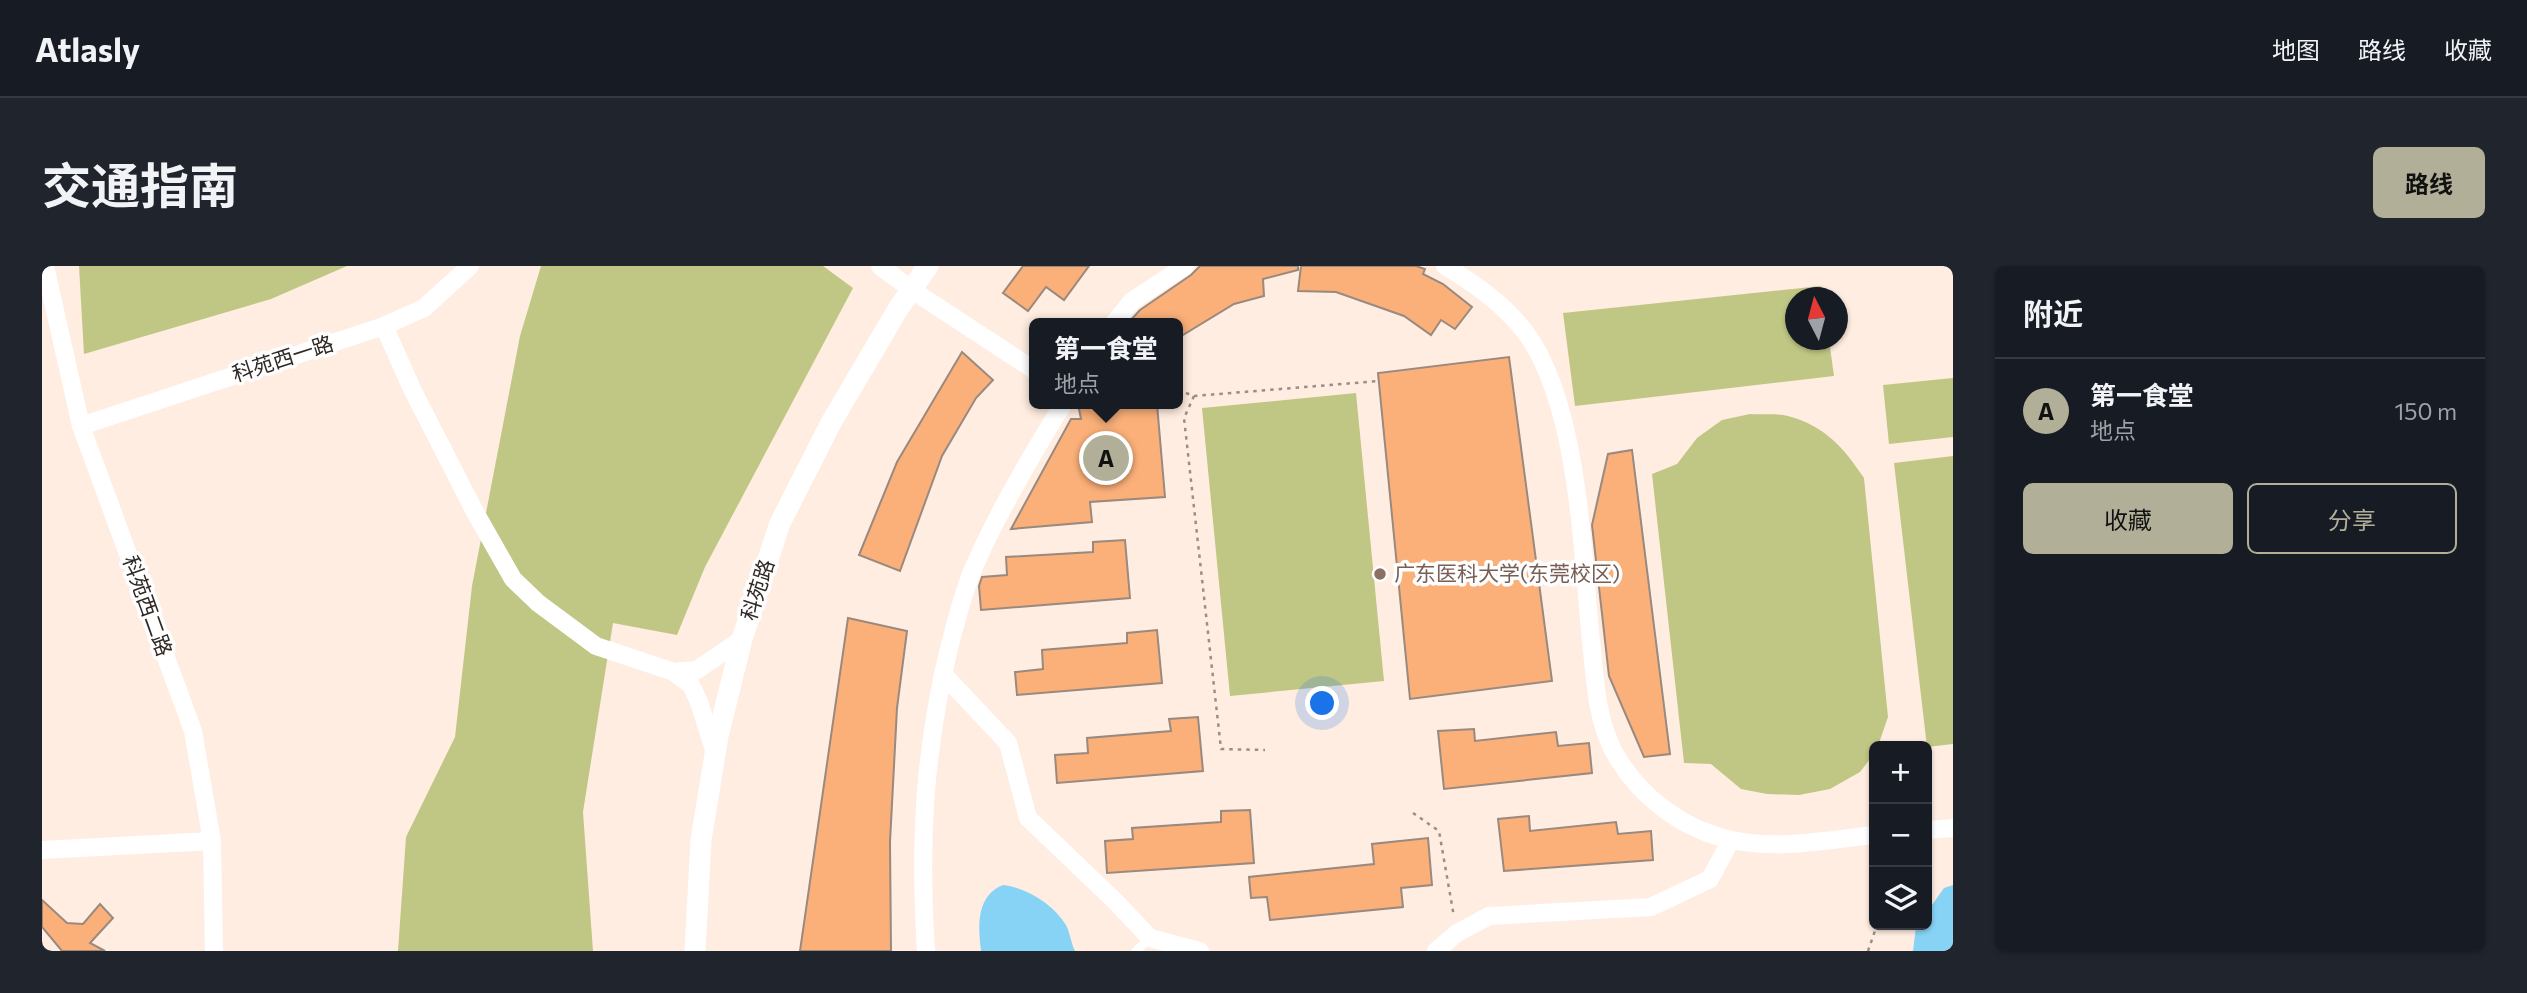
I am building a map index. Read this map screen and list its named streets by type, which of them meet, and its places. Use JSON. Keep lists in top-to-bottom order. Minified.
{"streets":{"street":["科苑西一路","科苑路","科苑西二路"]},"crossings":[["科苑西一路","科苑西二路"]],"places":["广东医科大学(东莞校区)"],"north":"top","page":{"header":"Atlasly","nav":["地图","路线","收藏"],"title":"交通指南","buttons":["路线",["收藏","分享"]],"heading":"附近","popup":["第一食堂","地点"],"list":[{"mark":"A","name":"第一食堂","note":"地点","value":"150 m"}],"pins":"A","map_buttons":["+","−"]}}
